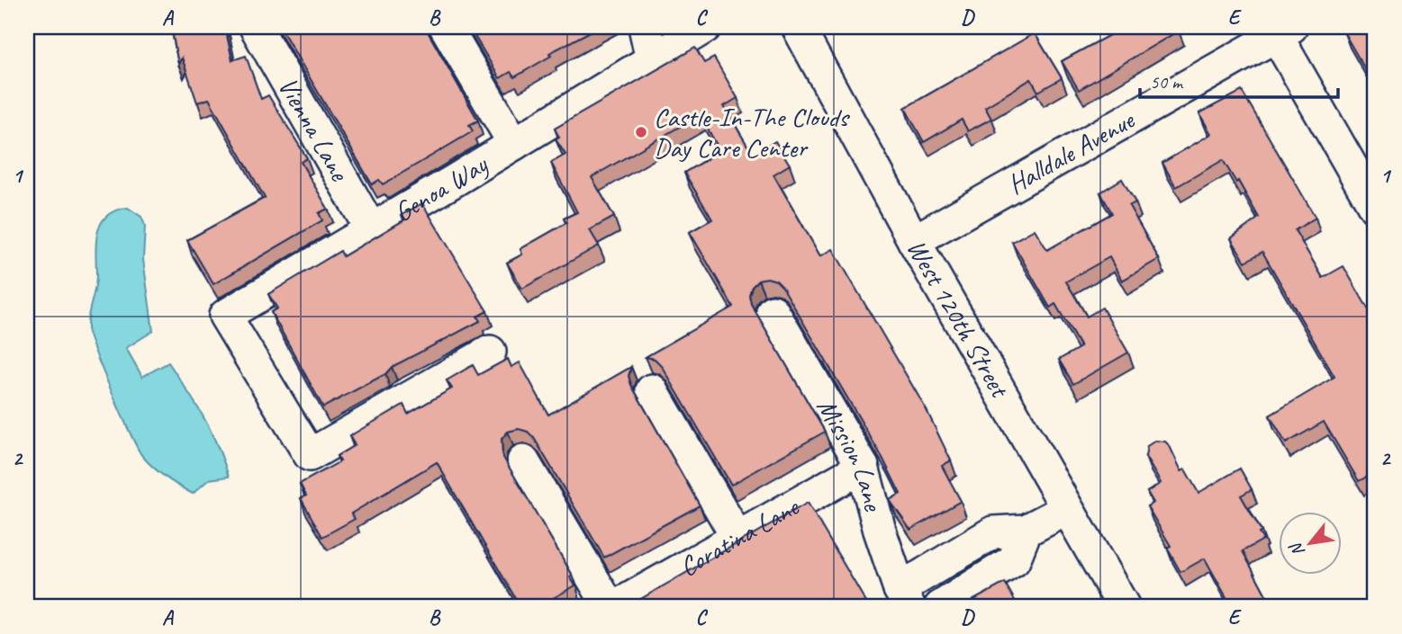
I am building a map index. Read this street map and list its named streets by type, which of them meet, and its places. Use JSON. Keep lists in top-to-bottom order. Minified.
{"streets":{"street":["Vienna Lane","Halldale Avenue","Genoa Way","West 120th Street","Mission Lane","Coratina Lane"]},"crossings":[["Vienna Lane","Genoa Way"],["Halldale Avenue","West 120th Street"],["Mission Lane","Coratina Lane"]],"places":["Castle-In-The Clouds Day Care Center"],"scale_bar":"50 m","north":"bottom left","grid":{"columns":["A","B","C","D","E"],"rows":["1","2"]}}
